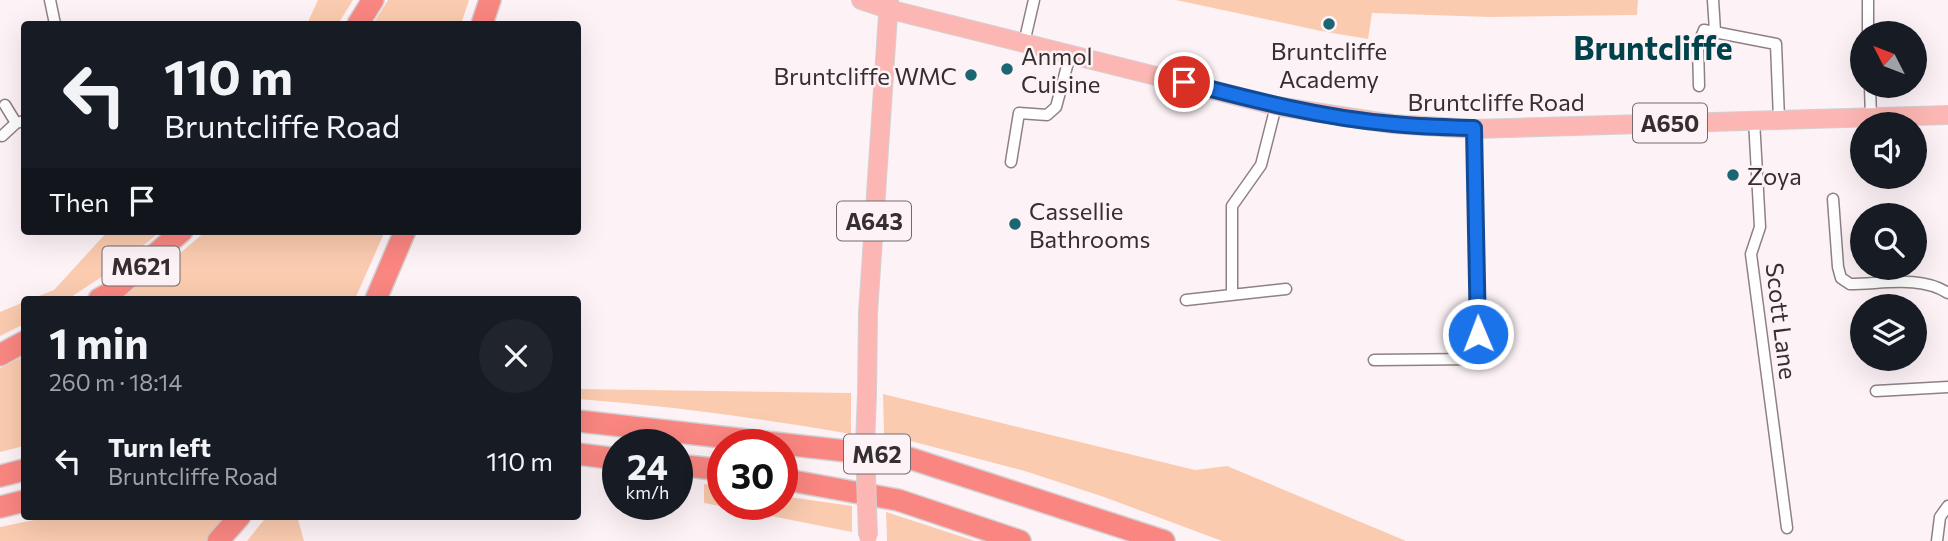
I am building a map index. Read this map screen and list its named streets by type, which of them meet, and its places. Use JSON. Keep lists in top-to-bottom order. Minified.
{"streets":{"highway":["M621","M62"],"main road":["Bruntcliffe Road","A650","A643"],"street":["Scott Lane"]},"crossings":[["Bruntcliffe Road","A650"],["Bruntcliffe Road","A643"],["Bruntcliffe Road","Scott Lane"],["A650","A643"]],"districts":["Bruntcliffe"],"places":["Bruntcliffe Academy","Anmol Cuisine","Bruntcliffe WMC","Zoya","Cassellie Bathrooms"],"north":"top left","page":{"turn":["110 m","Bruntcliffe Road"],"then":"Then","heading":["1 min","260 m · 18:14"],"list":[{"name":"Turn left","note":"Bruntcliffe Road","value":"110 m"}],"speed":"24 km/h","limit":"30"}}
